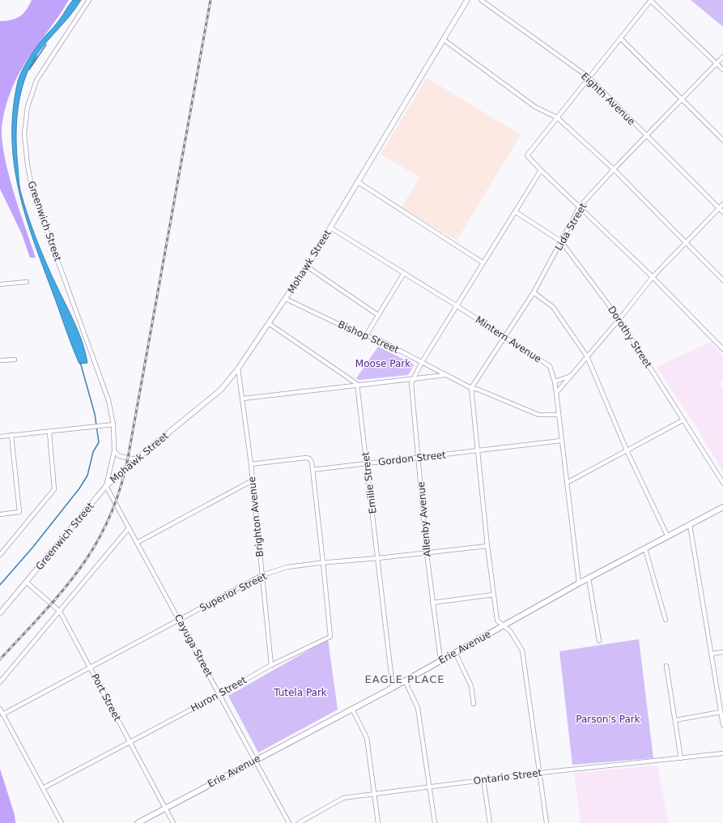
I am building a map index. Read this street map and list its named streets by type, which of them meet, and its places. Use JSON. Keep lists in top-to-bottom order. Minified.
{"streets":{"main road":["Erie Avenue"],"street":["Eighth Avenue","Greenwich Street","Lida Street","Mohawk Street","Bishop Street","Dorothy Street","Mintern Avenue","Gordon Street","Emilie Street","Brighton Avenue","Allenby Avenue","Superior Street","Cayuga Street","Huron Street","Port Street","Ontario Street"]},"crossings":[["Eighth Avenue","Lida Street"],["Greenwich Street","Mohawk Street"],["Greenwich Street","Cayuga Street"],["Greenwich Street","Port Street"],["Lida Street","Bishop Street"],["Lida Street","Dorothy Street"],["Lida Street","Mintern Avenue"],["Mohawk Street","Bishop Street"],["Mohawk Street","Mintern Avenue"],["Mohawk Street","Brighton Avenue"],["Mohawk Street","Cayuga Street"],["Bishop Street","Mintern Avenue"],["Mintern Avenue","Gordon Street"],["Mintern Avenue","Erie Avenue"],["Gordon Street","Emilie Street"],["Gordon Street","Allenby Avenue"],["Emilie Street","Superior Street"],["Emilie Street","Erie Avenue"],["Brighton Avenue","Superior Street"],["Brighton Avenue","Huron Street"],["Allenby Avenue","Superior Street"],["Allenby Avenue","Erie Avenue"],["Superior Street","Cayuga Street"],["Superior Street","Huron Street"],["Superior Street","Port Street"],["Cayuga Street","Erie Avenue"],["Cayuga Street","Huron Street"],["Erie Avenue","Port Street"],["Huron Street","Port Street"]],"districts":["EAGLE PLACE"],"parks":["Moose Park","Tutela Park","Parson's Park"]}
